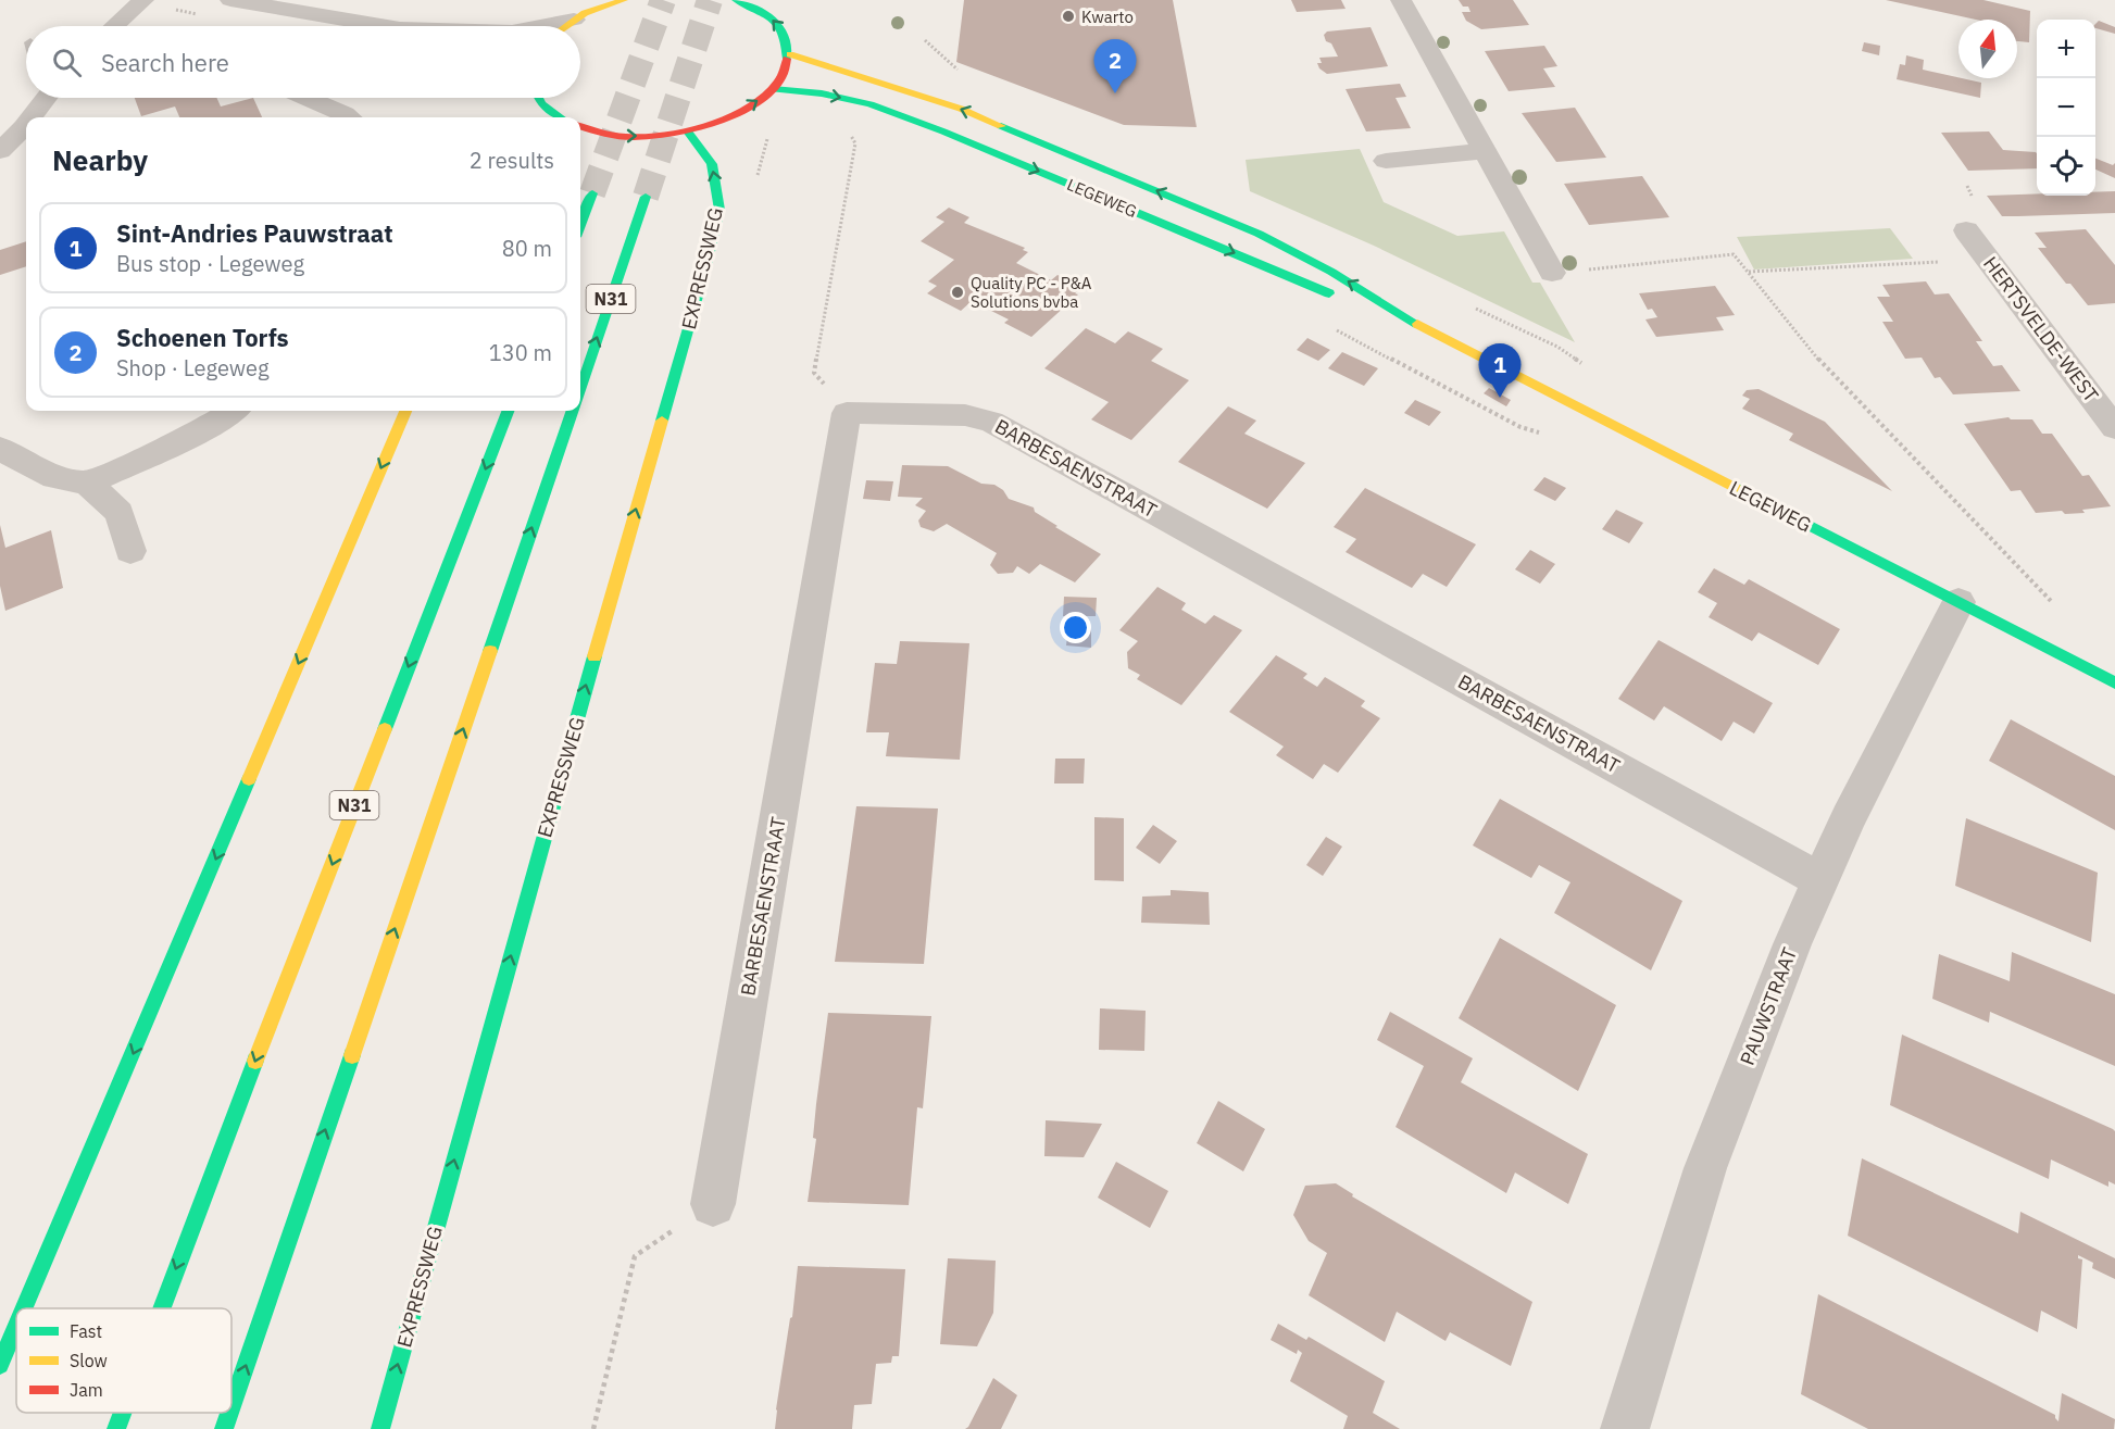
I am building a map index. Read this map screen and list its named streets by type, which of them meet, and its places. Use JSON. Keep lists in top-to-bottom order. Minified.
{"streets":{"main road":["LEGEWEG","EXPRESSWEG","N31"],"street":["HERTSVELDE-WEST","BARBESAENSTRAAT","PAUWSTRAAT"]},"crossings":[["LEGEWEG","PAUWSTRAAT"],["BARBESAENSTRAAT","PAUWSTRAAT"]],"places":["Kwarto","Quality PC - P&A Solutions bvba"],"legend":["Fast","Slow","Jam"],"north":"top","page":{"map_buttons":["+","−"],"search":"Search here","pins":["2","1"],"heading":["Nearby","2 results"],"list":[{"mark":"1","name":"Sint-Andries Pauwstraat","note":"Bus stop · Legeweg","value":"80 m"},{"mark":"2","name":"Schoenen Torfs","note":"Shop · Legeweg","value":"130 m"}]}}
